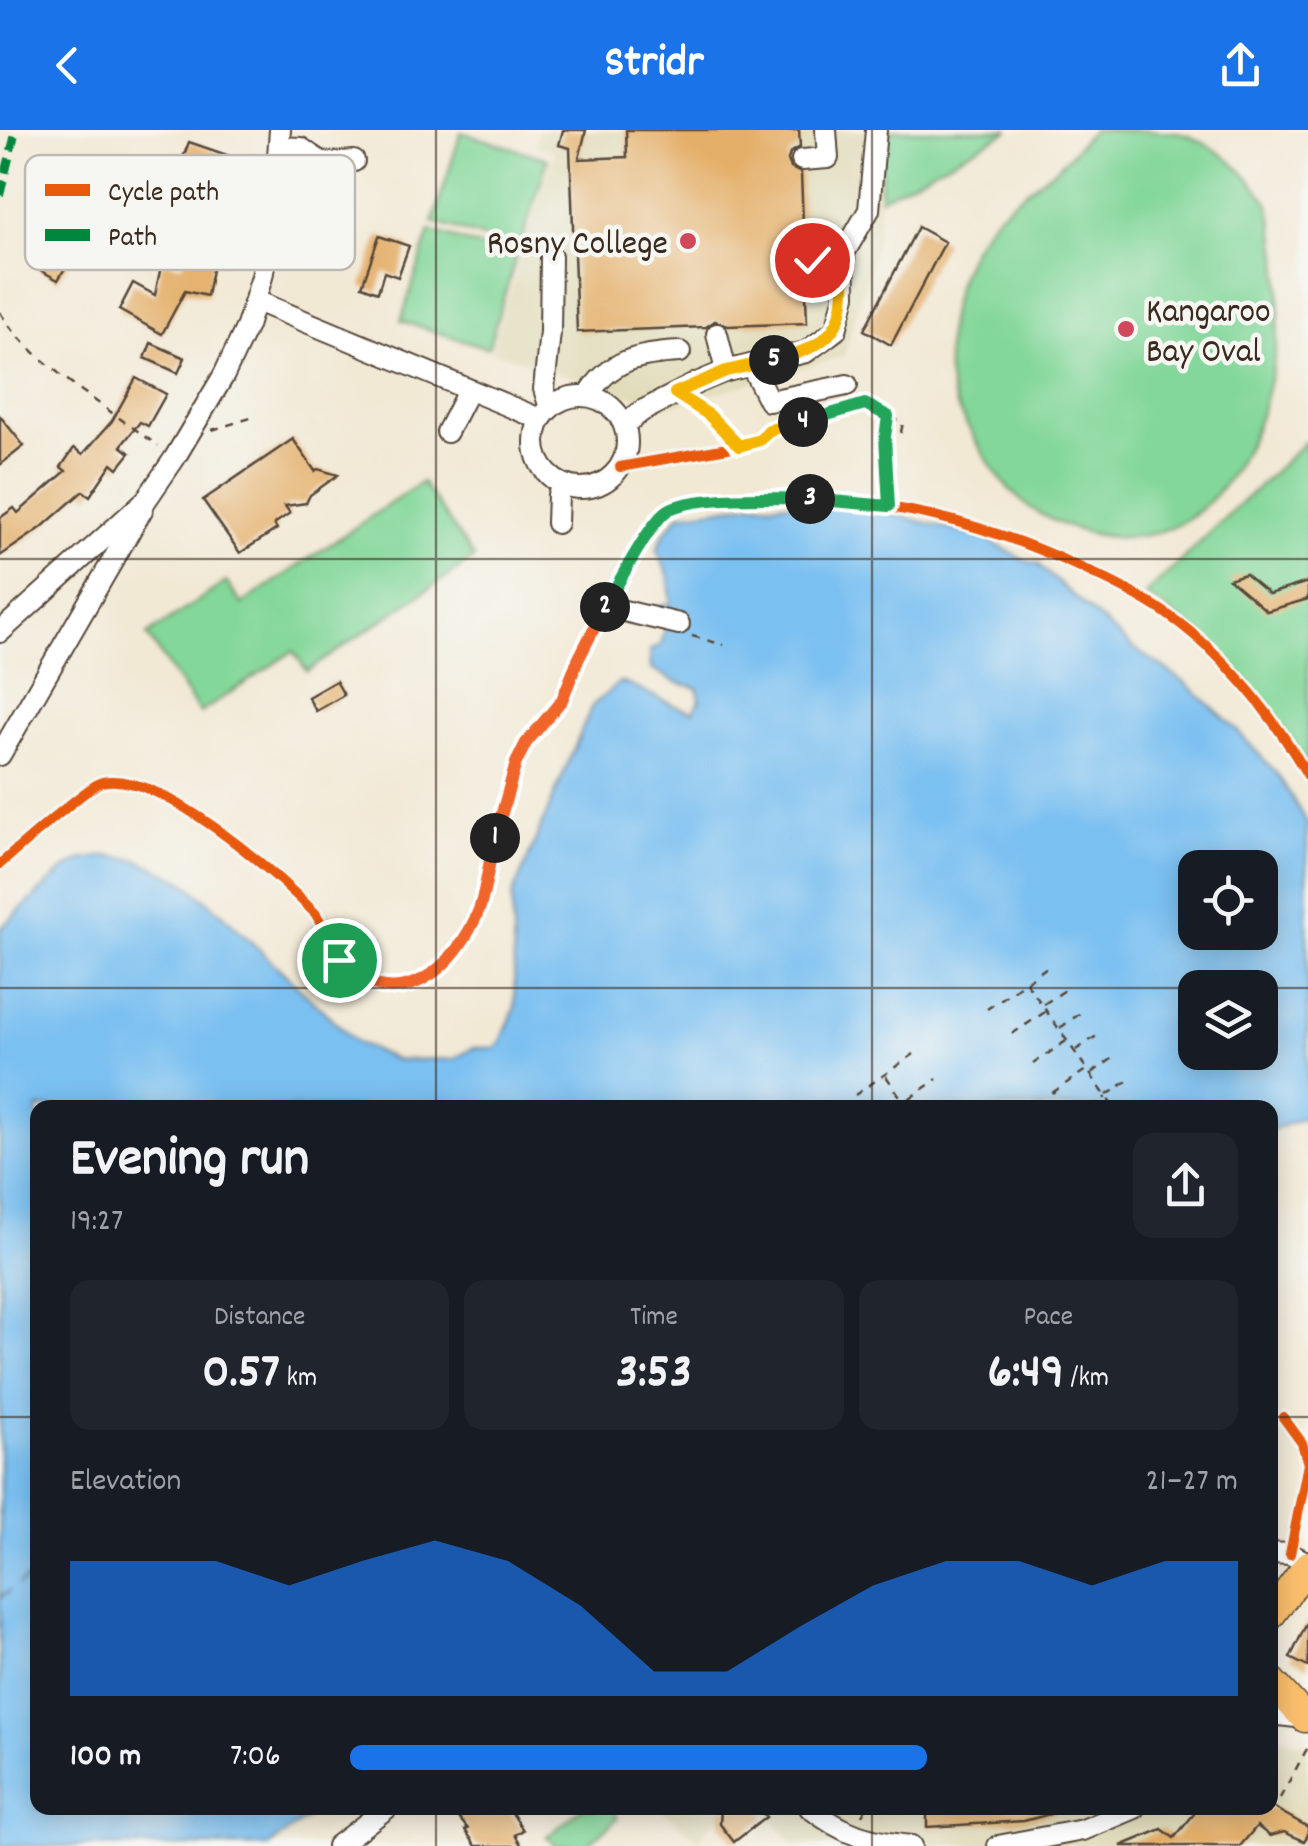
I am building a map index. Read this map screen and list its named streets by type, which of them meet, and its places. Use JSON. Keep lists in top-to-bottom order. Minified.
{"places":["Rosny College","Kangaroo Bay Oval"],"legend":["Cycle path","Path"],"page":{"header":"Stridr","pins":["5","4","3","2","1"],"heading":["Evening run","19:27"],"stats":[["Distance","0.57 km"],["Time","3:53"],["Pace","6:49 /km"]],"chart":["Elevation","21–27 m"],"list":[{"name":"100 m","note":"7:06"}]}}
